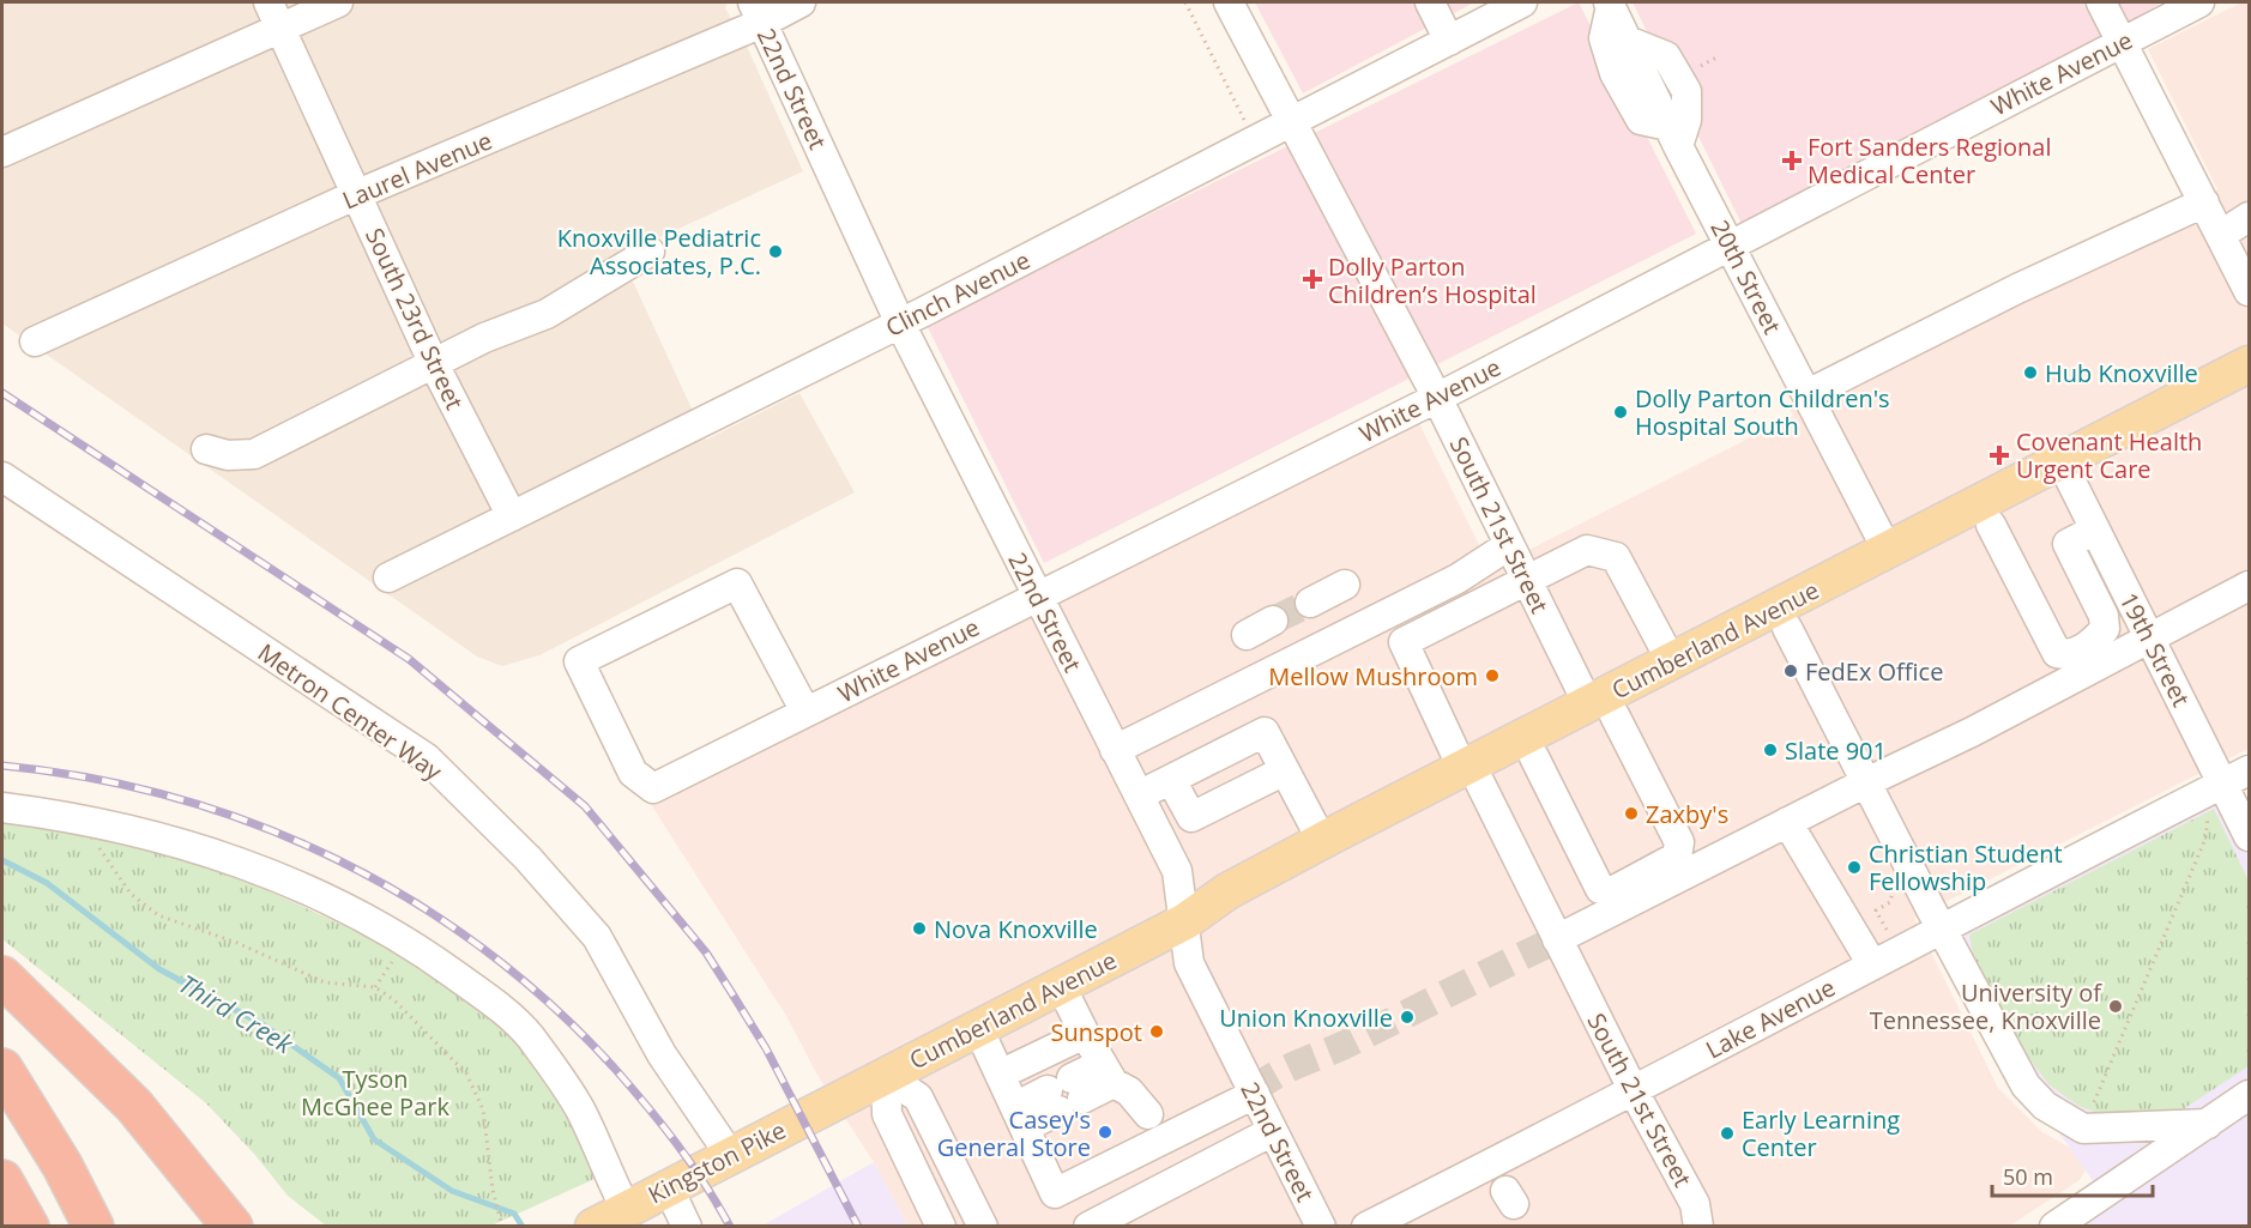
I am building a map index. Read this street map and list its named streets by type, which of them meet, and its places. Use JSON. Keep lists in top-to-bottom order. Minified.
{"streets":{"main road":["Cumberland Avenue","Kingston Pike"],"street":["White Avenue","22nd Street","Laurel Avenue","20th Street","Clinch Avenue","South 23rd Street","South 21st Street","19th Street","Metron Center Way","Lake Avenue"]},"crossings":[["White Avenue","22nd Street"],["White Avenue","20th Street"],["White Avenue","South 21st Street"],["22nd Street","Laurel Avenue"],["22nd Street","Clinch Avenue"],["22nd Street","Cumberland Avenue"],["Laurel Avenue","South 23rd Street"],["20th Street","Cumberland Avenue"],["Clinch Avenue","South 23rd Street"],["Clinch Avenue","South 21st Street"],["South 21st Street","Cumberland Avenue"],["South 21st Street","Lake Avenue"],["Cumberland Avenue","19th Street"],["Cumberland Avenue","Kingston Pike"],["19th Street","Lake Avenue"],["Metron Center Way","Kingston Pike"]],"water":["Third Creek"],"parks":["Tyson McGhee Park"],"places":{"health":["Fort Sanders Regional Medical Center","Dolly Parton Children’s Hospital","Covenant Health Urgent Care"],"other":["Knoxville Pediatric Associates, P.C.","Hub Knoxville","Dolly Parton Children's Hospital South","FedEx Office","Mellow Mushroom","Slate 901","Zaxby's","Christian Student Fellowship","Nova Knoxville","University of Tennessee, Knoxville","Union Knoxville","Sunspot","Casey's General Store","Early Learning Center"]},"scale_bar":"50 m"}
